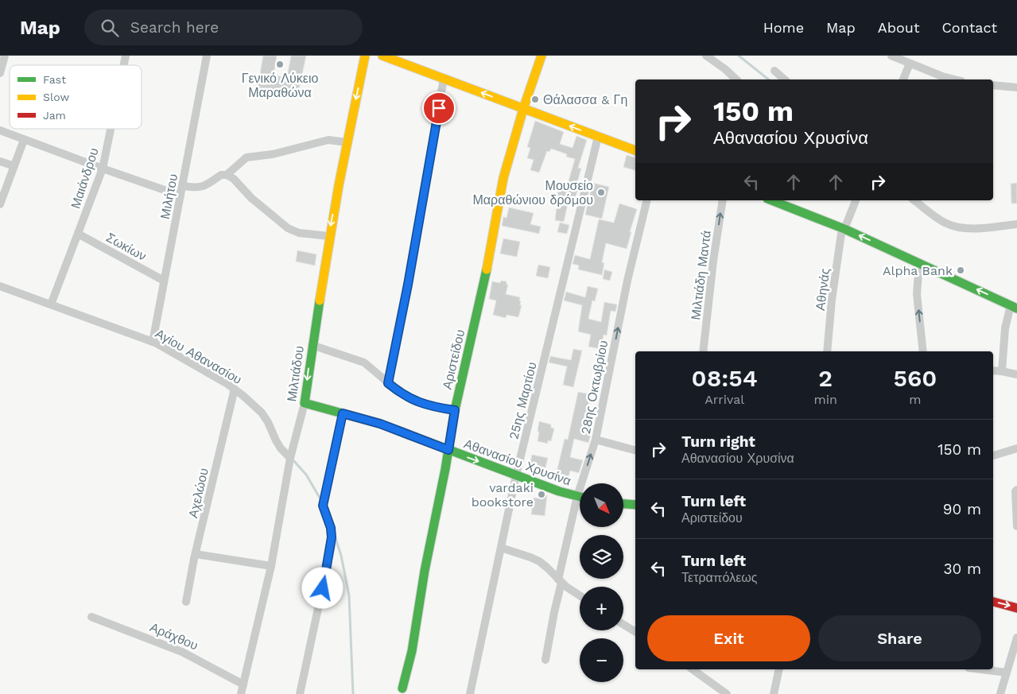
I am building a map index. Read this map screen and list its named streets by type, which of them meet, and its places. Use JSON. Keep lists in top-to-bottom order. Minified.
{"streets":{"main road":["Αριστείδου","Μιλτιάδου","Αθανασίου Χρυσίνα"],"street":["Μαιάνδρου","Μιλήτου","Σωκίων","Μιλτιάδη Μαντά","Αθηνάς","Αγίου Αθανασίου","28ης Οκτωβρίου","25ης Μαρτίου","Αχελώου","Αράχθου"]},"crossings":[["Μαιάνδρου","Σωκίων"],["Μαιάνδρου","Αγίου Αθανασίου"],["Μιλήτου","Σωκίων"],["Μιλήτου","Αγίου Αθανασίου"],["Αγίου Αθανασίου","Μιλτιάδου"],["Αγίου Αθανασίου","Αχελώου"],["Αριστείδου","Αθανασίου Χρυσίνα"],["Μιλτιάδου","Αθανασίου Χρυσίνα"],["Μιλτιάδου","Αράχθου"],["25ης Μαρτίου","Αθανασίου Χρυσίνα"]],"one_way":["Μιλτιάδη Μαντά","Μιλτιάδου","28ης Οκτωβρίου"],"places":["Γενικό Λύκειο Μαραθώνα","Θάλασσα & Γη","Μουσείο Μαραθώνιου δρόμου","Alpha Bank","vardaki bookstore"],"legend":["Fast","Slow","Jam"],"north":"bottom right","page":{"header":"Map","search":"Search here","nav":["Home","Map","About","Contact"],"turn":["150 m","Αθανασίου Χρυσίνα"],"eta":["08:54","Arrival","2","min","560","m"],"list":[{"name":"Turn right","note":"Αθανασίου Χρυσίνα","value":"150 m"},{"name":"Turn left","note":"Αριστείδου","value":"90 m"},{"name":"Turn left","note":"Τετραπόλεως","value":"30 m"}],"map_buttons":["+","−"],"buttons":["Exit","Share"]}}
